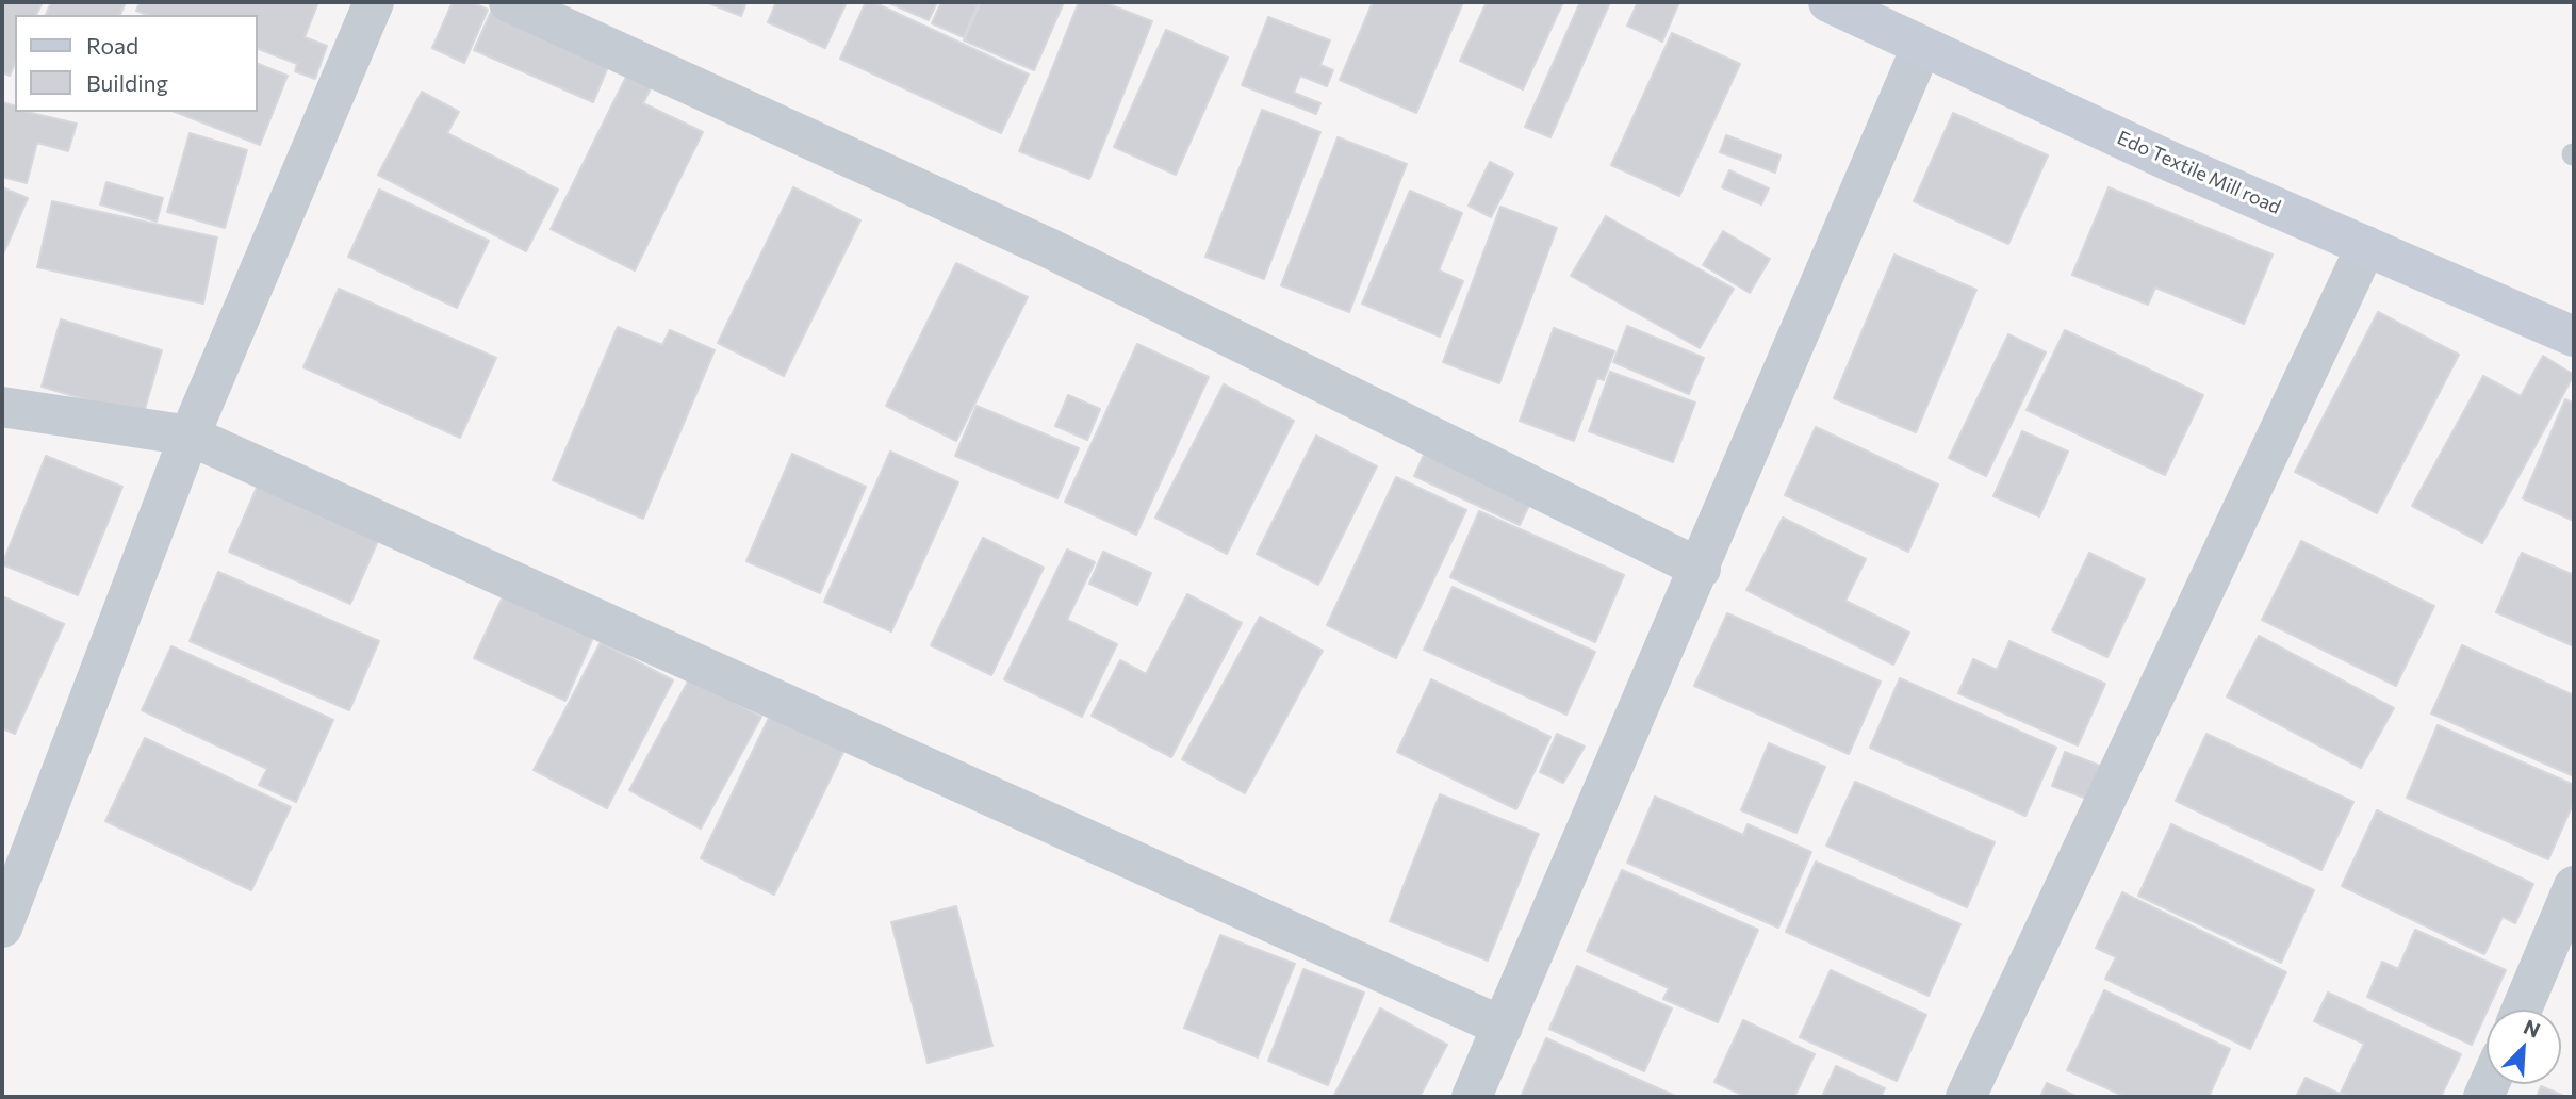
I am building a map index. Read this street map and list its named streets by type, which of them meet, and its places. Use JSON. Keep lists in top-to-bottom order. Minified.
{"streets":{"street":["Edo Textile Mill road"]},"legend":["Road","Building"],"north":"top right"}
